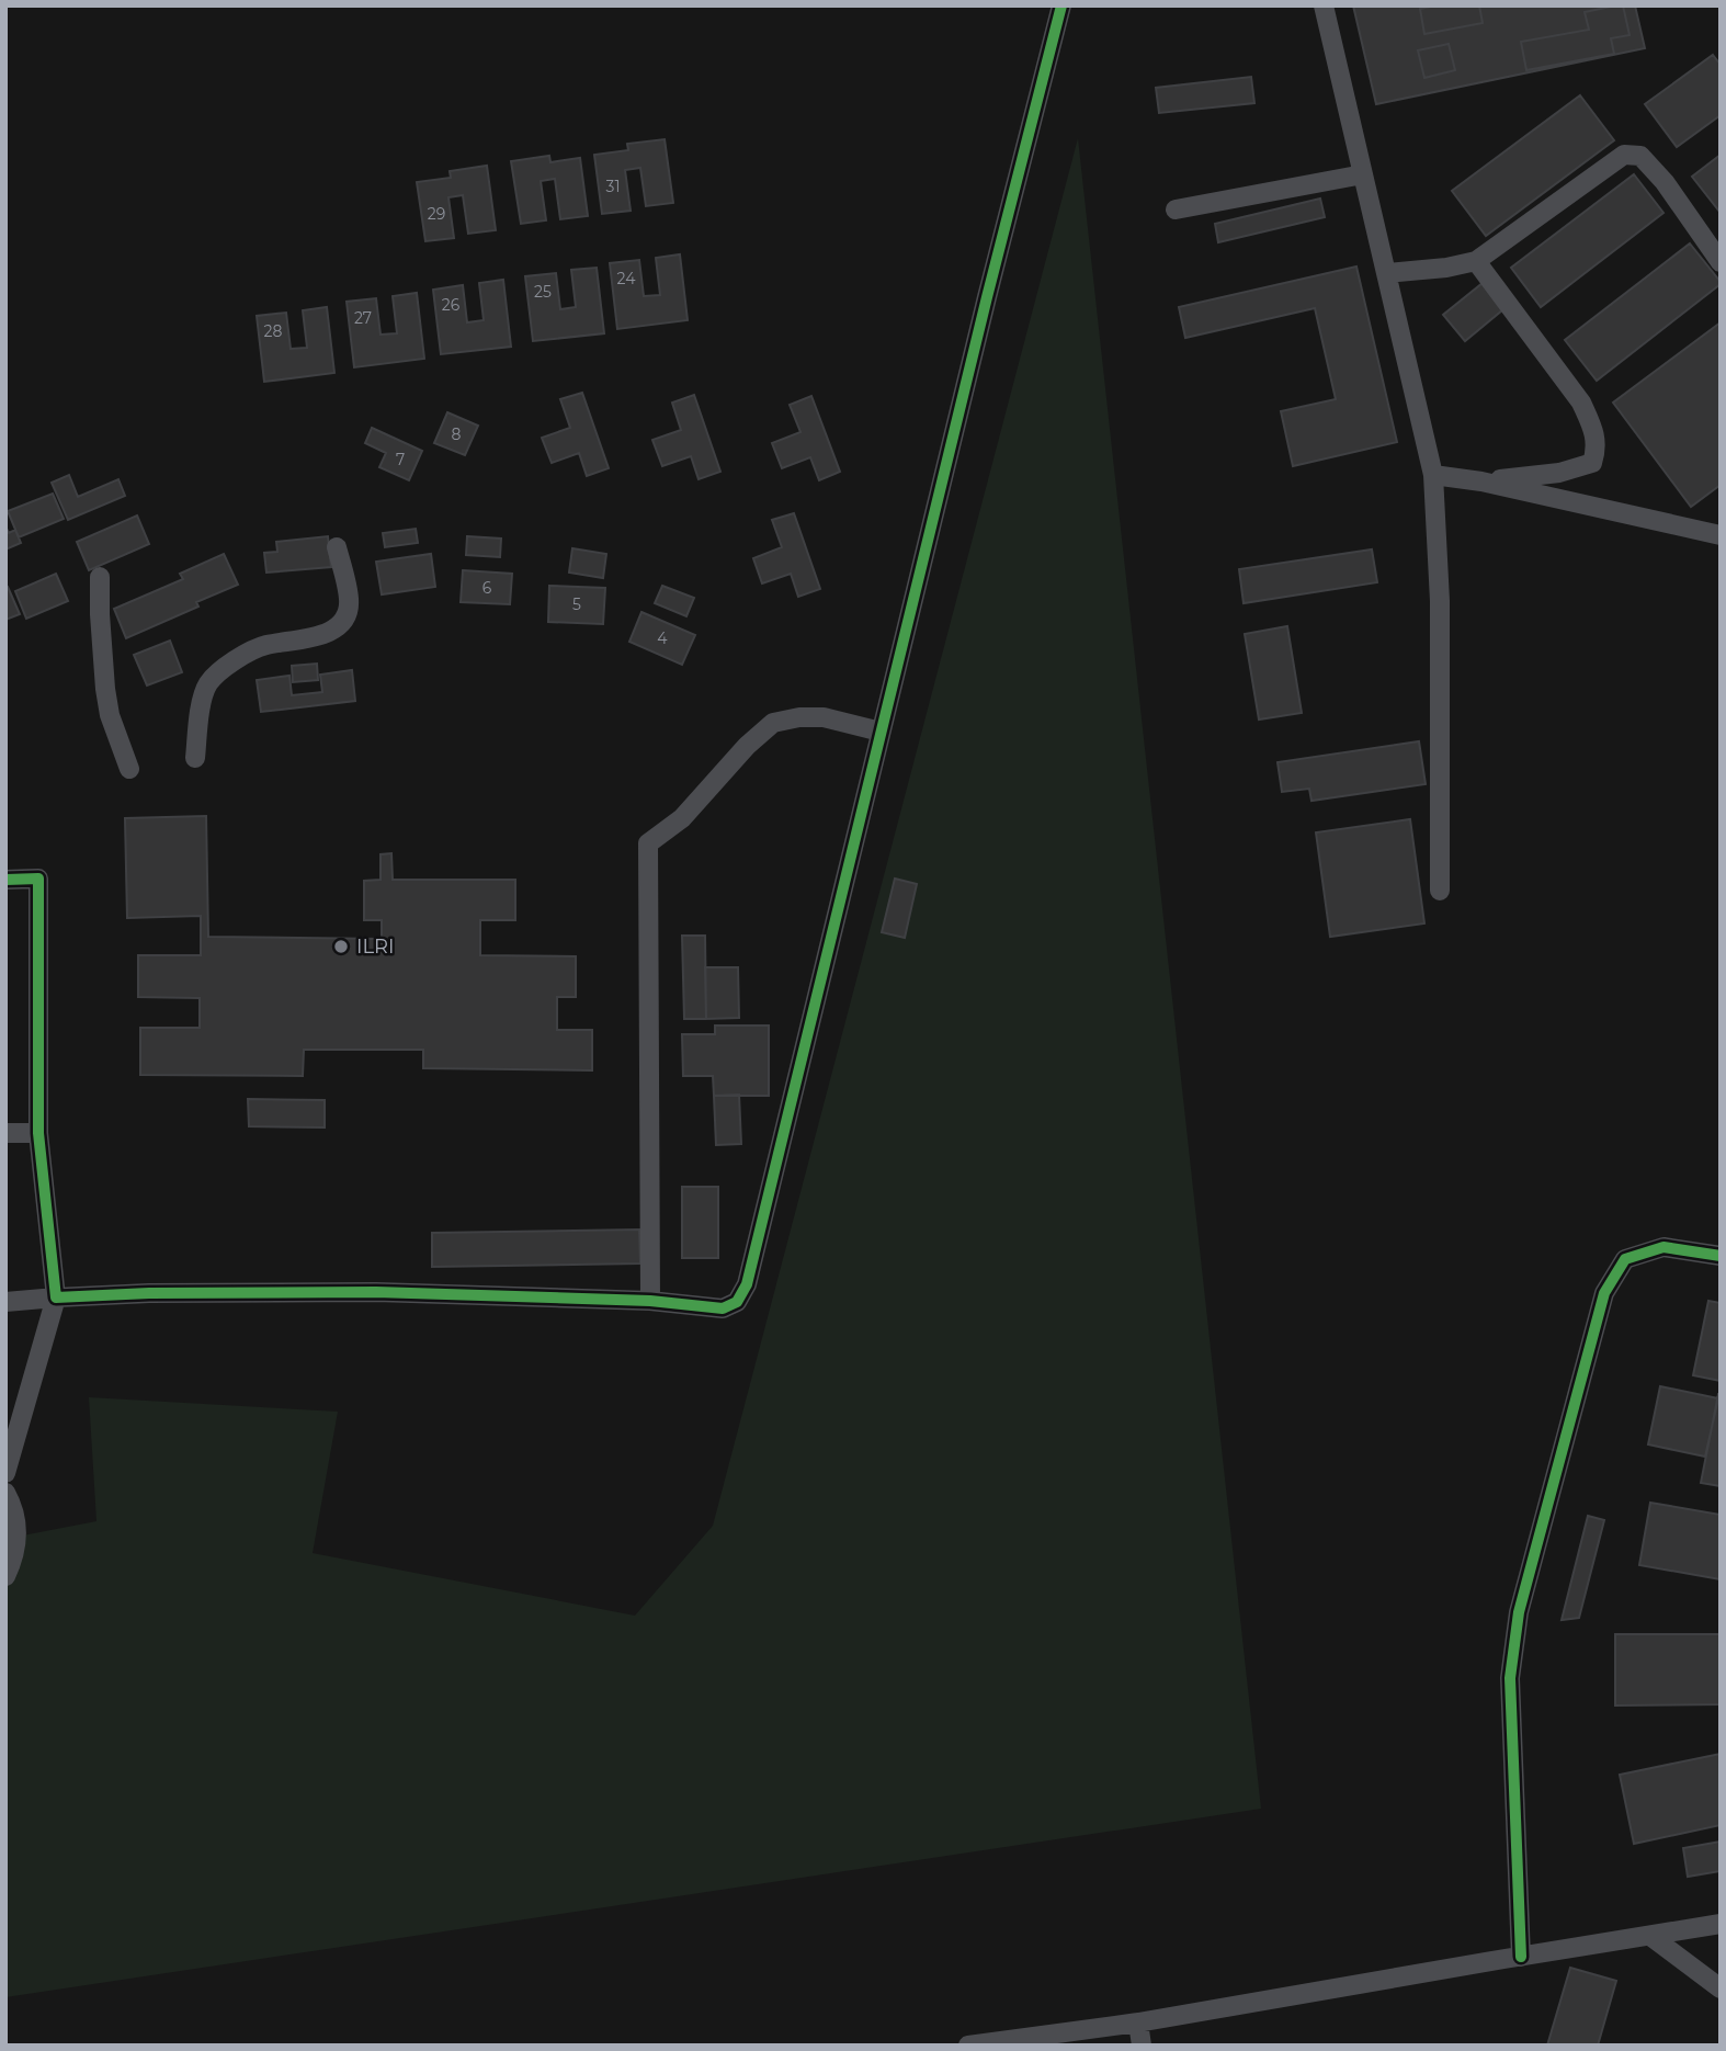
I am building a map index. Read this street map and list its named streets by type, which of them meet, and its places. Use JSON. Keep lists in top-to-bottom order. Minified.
{"places":["ILRI"],"house_numbers":["31","29","24","25","26","27","28","8","7","6","5","4"]}
